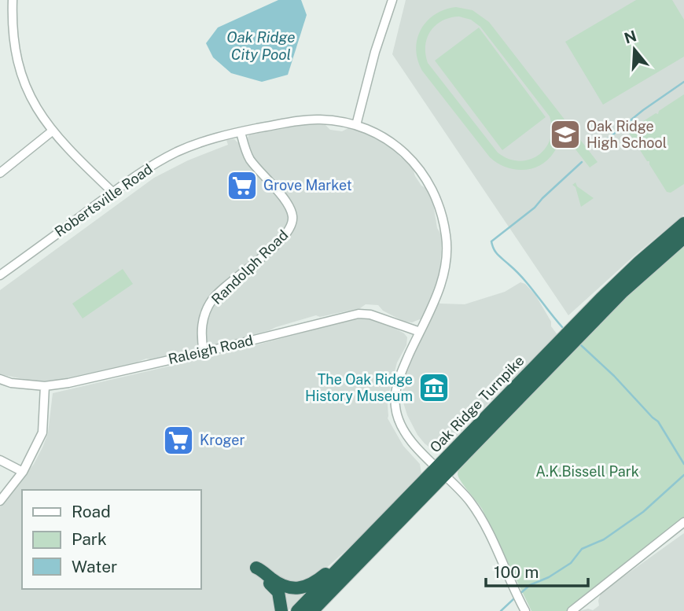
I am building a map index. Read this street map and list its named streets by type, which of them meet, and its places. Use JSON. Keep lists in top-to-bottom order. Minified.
{"streets":{"highway":["Oak Ridge Turnpike"],"street":["Robertsville Road","Randolph Road","Raleigh Road"]},"crossings":[["Robertsville Road","Randolph Road"],["Robertsville Road","Raleigh Road"],["Robertsville Road","Oak Ridge Turnpike"],["Randolph Road","Raleigh Road"]],"water":["Oak Ridge City Pool"],"parks":["A.K.Bissell Park"],"places":{"school or university":["Oak Ridge High School"],"supermarket":["Grove Market","Kroger"],"museum":["The Oak Ridge History Museum"]},"legend":["Road","Park","Water"],"scale_bar":"100 m","north":"top"}
